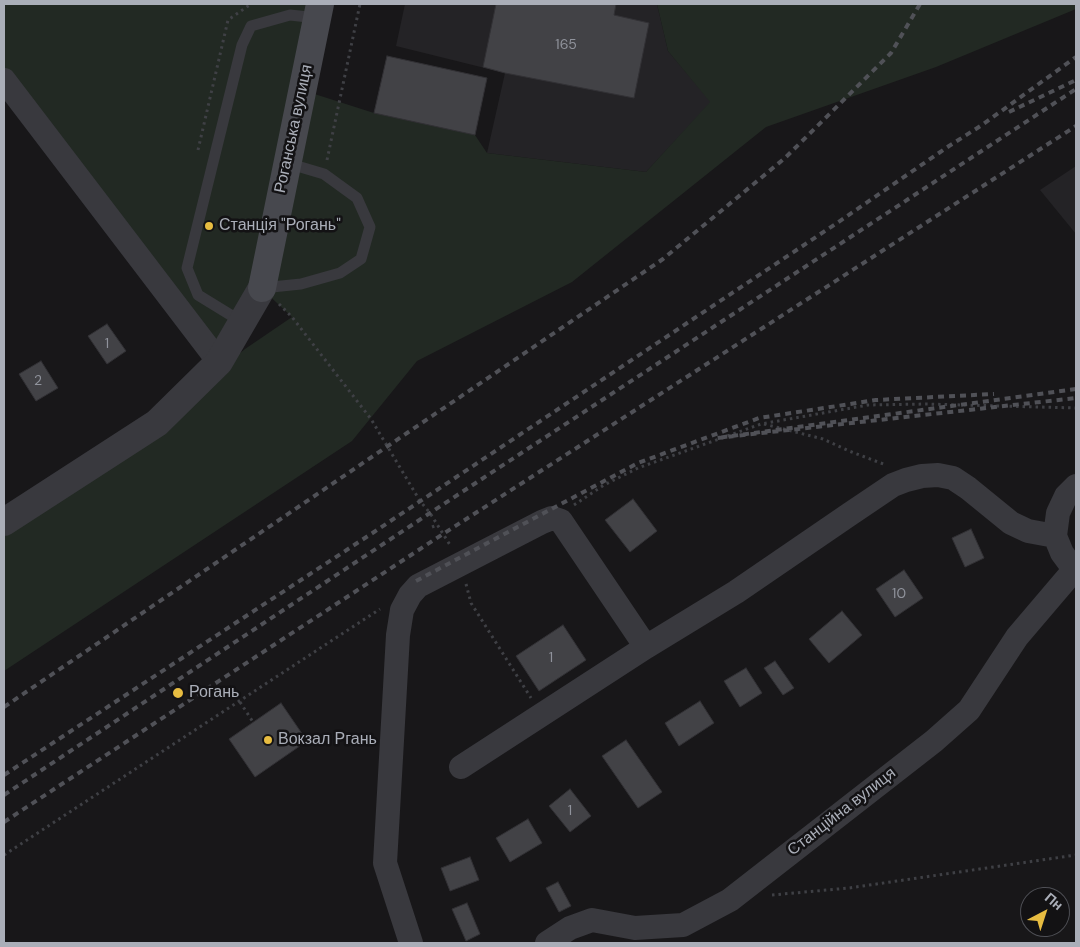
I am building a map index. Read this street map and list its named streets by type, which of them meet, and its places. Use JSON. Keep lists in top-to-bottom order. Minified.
{"streets":{"main road":["Роганська вулиця"],"street":["Станційна вулиця"]},"places":["Станція \"Рогань\"","Рогань","Вокзал Ргань"],"house_numbers":["165","1","2","10","1","1"],"north":"top right"}
